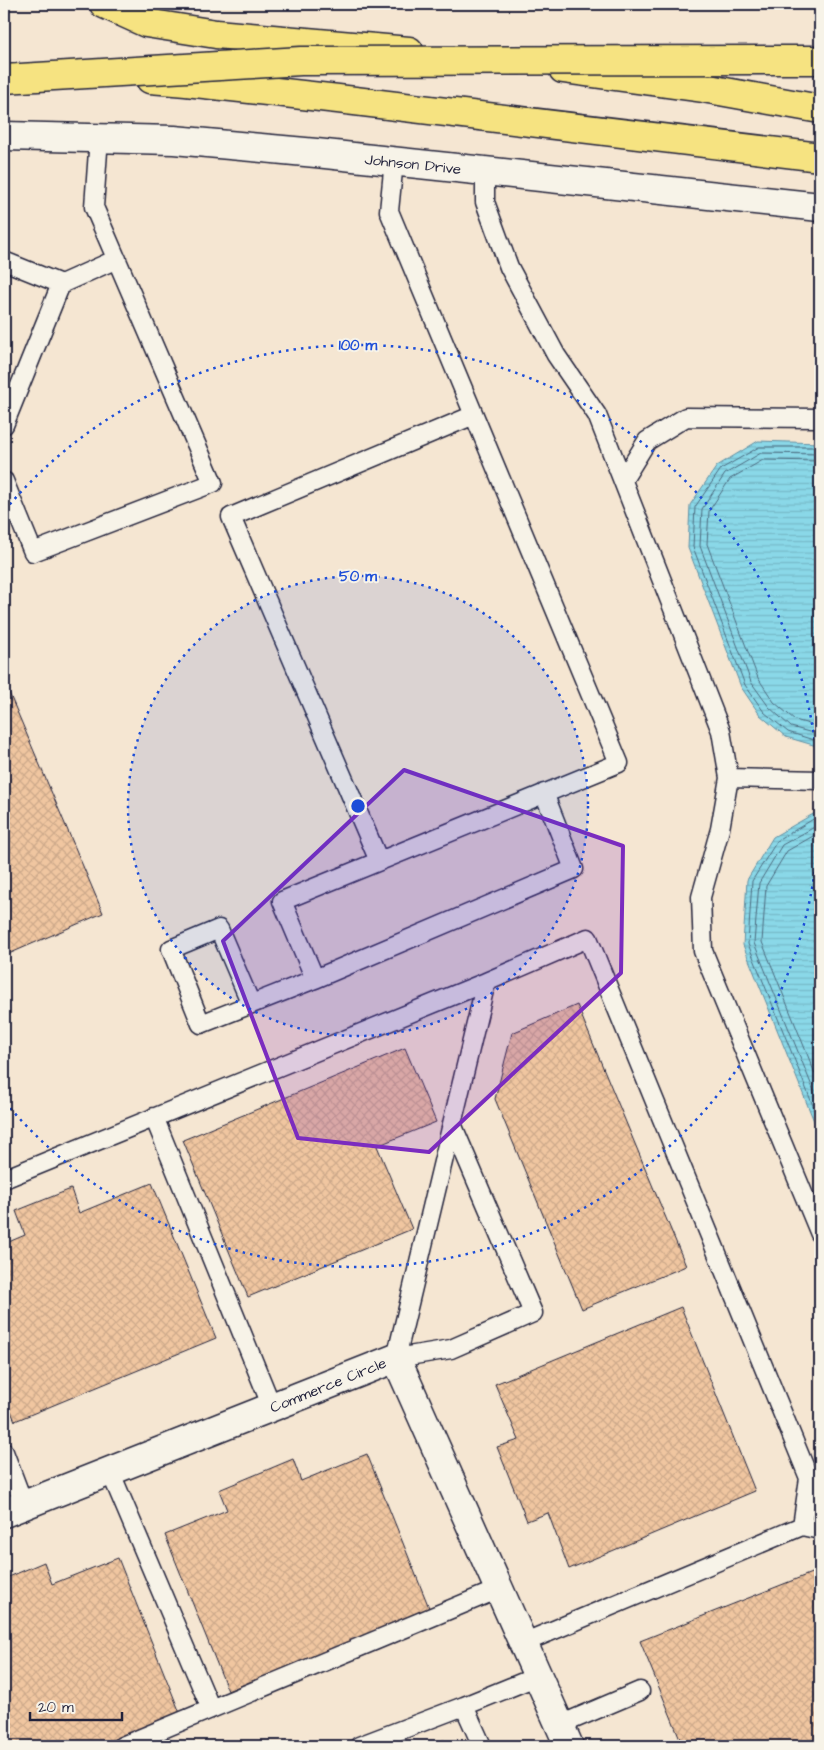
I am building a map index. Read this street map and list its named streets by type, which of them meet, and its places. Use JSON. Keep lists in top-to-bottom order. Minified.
{"streets":{"street":["Johnson Drive","Commerce Circle"]},"scale_bar":"20 m","rings":["100 m","50 m"]}
